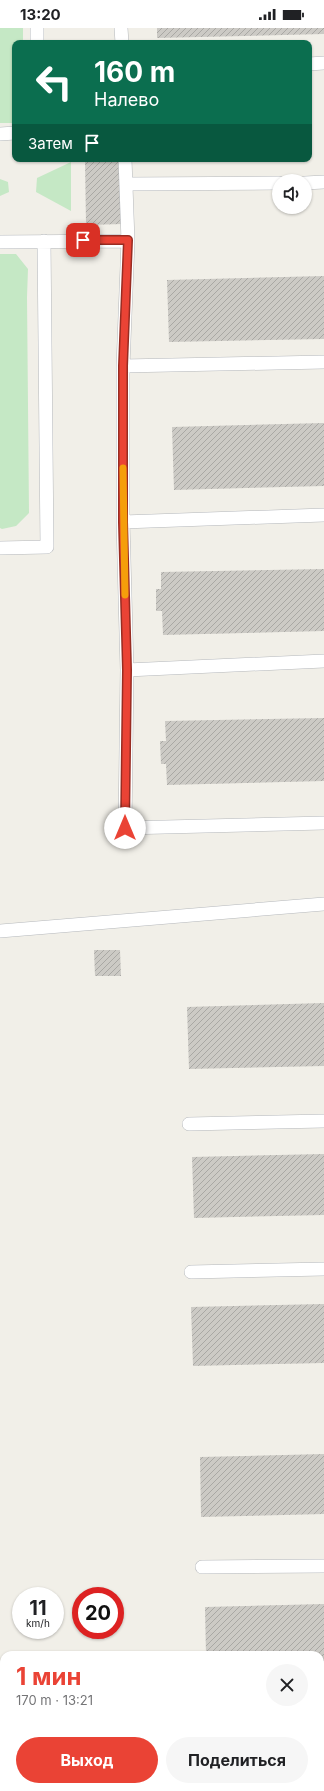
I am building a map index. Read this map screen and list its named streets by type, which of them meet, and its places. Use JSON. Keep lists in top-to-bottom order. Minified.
{"page":{"status":"13:20","turn":["160 m","Налево"],"then":"Затем","speed":"11 km/h","limit":"20","heading":["1 мин","170 m · 13:21"],"buttons":["Выход","Поделиться"]}}
